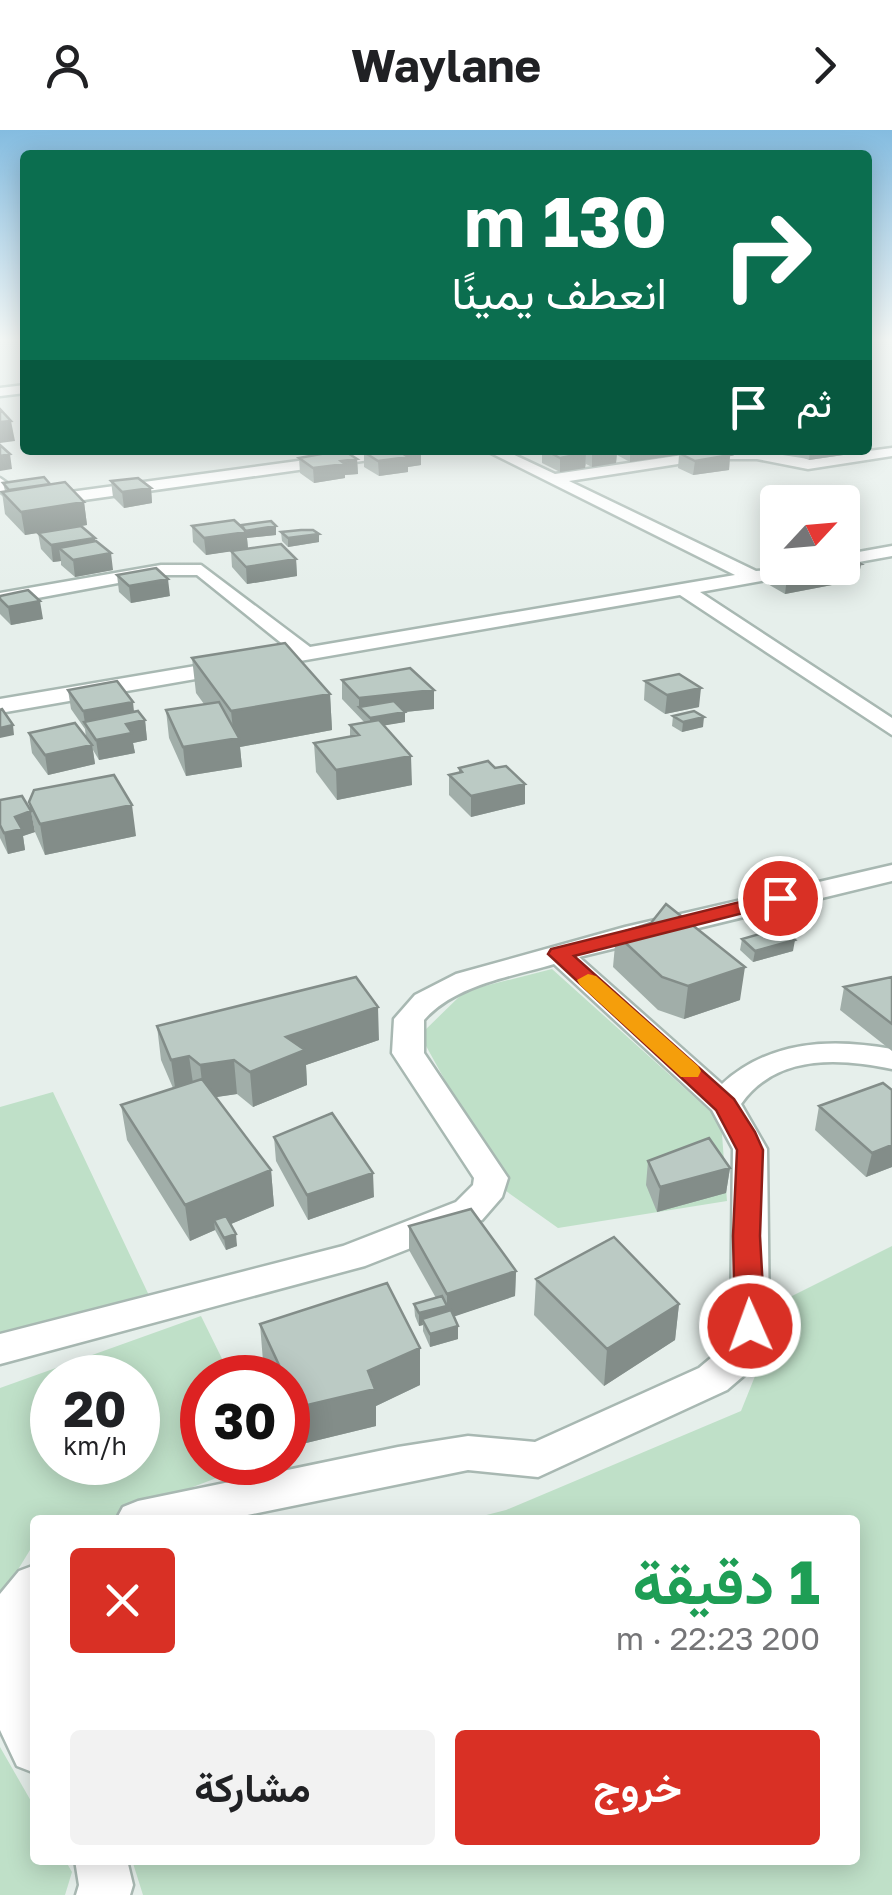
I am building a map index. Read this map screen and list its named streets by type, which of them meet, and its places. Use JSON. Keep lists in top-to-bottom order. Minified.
{"north":"top right","page":{"header":"Waylane","turn":["130 m","انعطف يمينًا"],"then":"ثم","speed":"20 km/h","limit":"30","heading":["1 دقيقة","200 m · 22:23"],"buttons":["خروج","مشاركة"]}}
